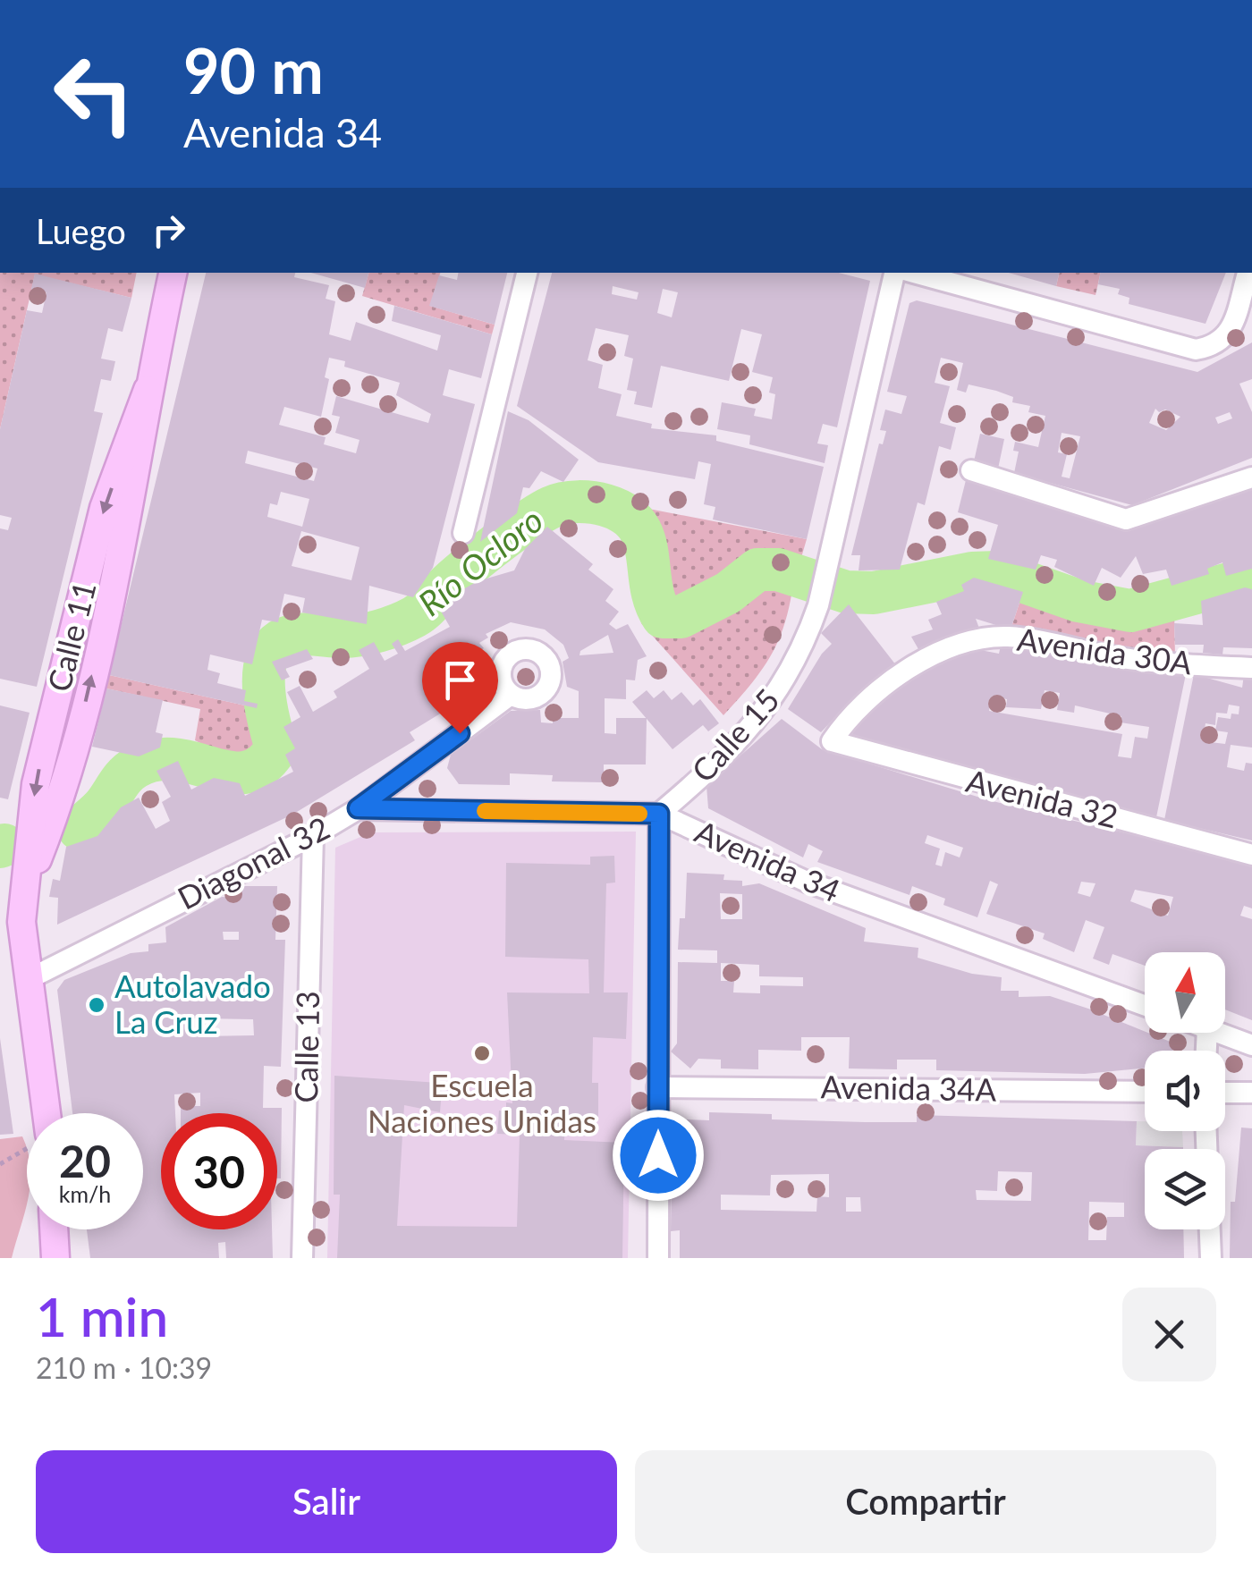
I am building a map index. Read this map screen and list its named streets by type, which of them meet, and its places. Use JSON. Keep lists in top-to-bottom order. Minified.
{"streets":{"main road":["Calle 11"],"street":["Avenida 30A","Calle 15","Avenida 32","Avenida 34","Diagonal 32","Calle 13","Avenida 34A"]},"crossings":[["Calle 11","Diagonal 32"],["Avenida 30A","Avenida 32"],["Calle 15","Avenida 34"],["Avenida 34","Diagonal 32"],["Diagonal 32","Calle 13"]],"water":["Río Ocloro"],"places":["Autolavado La Cruz","Escuela Naciones Unidas"],"north":"top","page":{"turn":["90 m","Avenida 34"],"then":"Luego","speed":"20 km/h","limit":"30","heading":["1 min","210 m · 10:39"],"buttons":["Salir","Compartir"]}}
